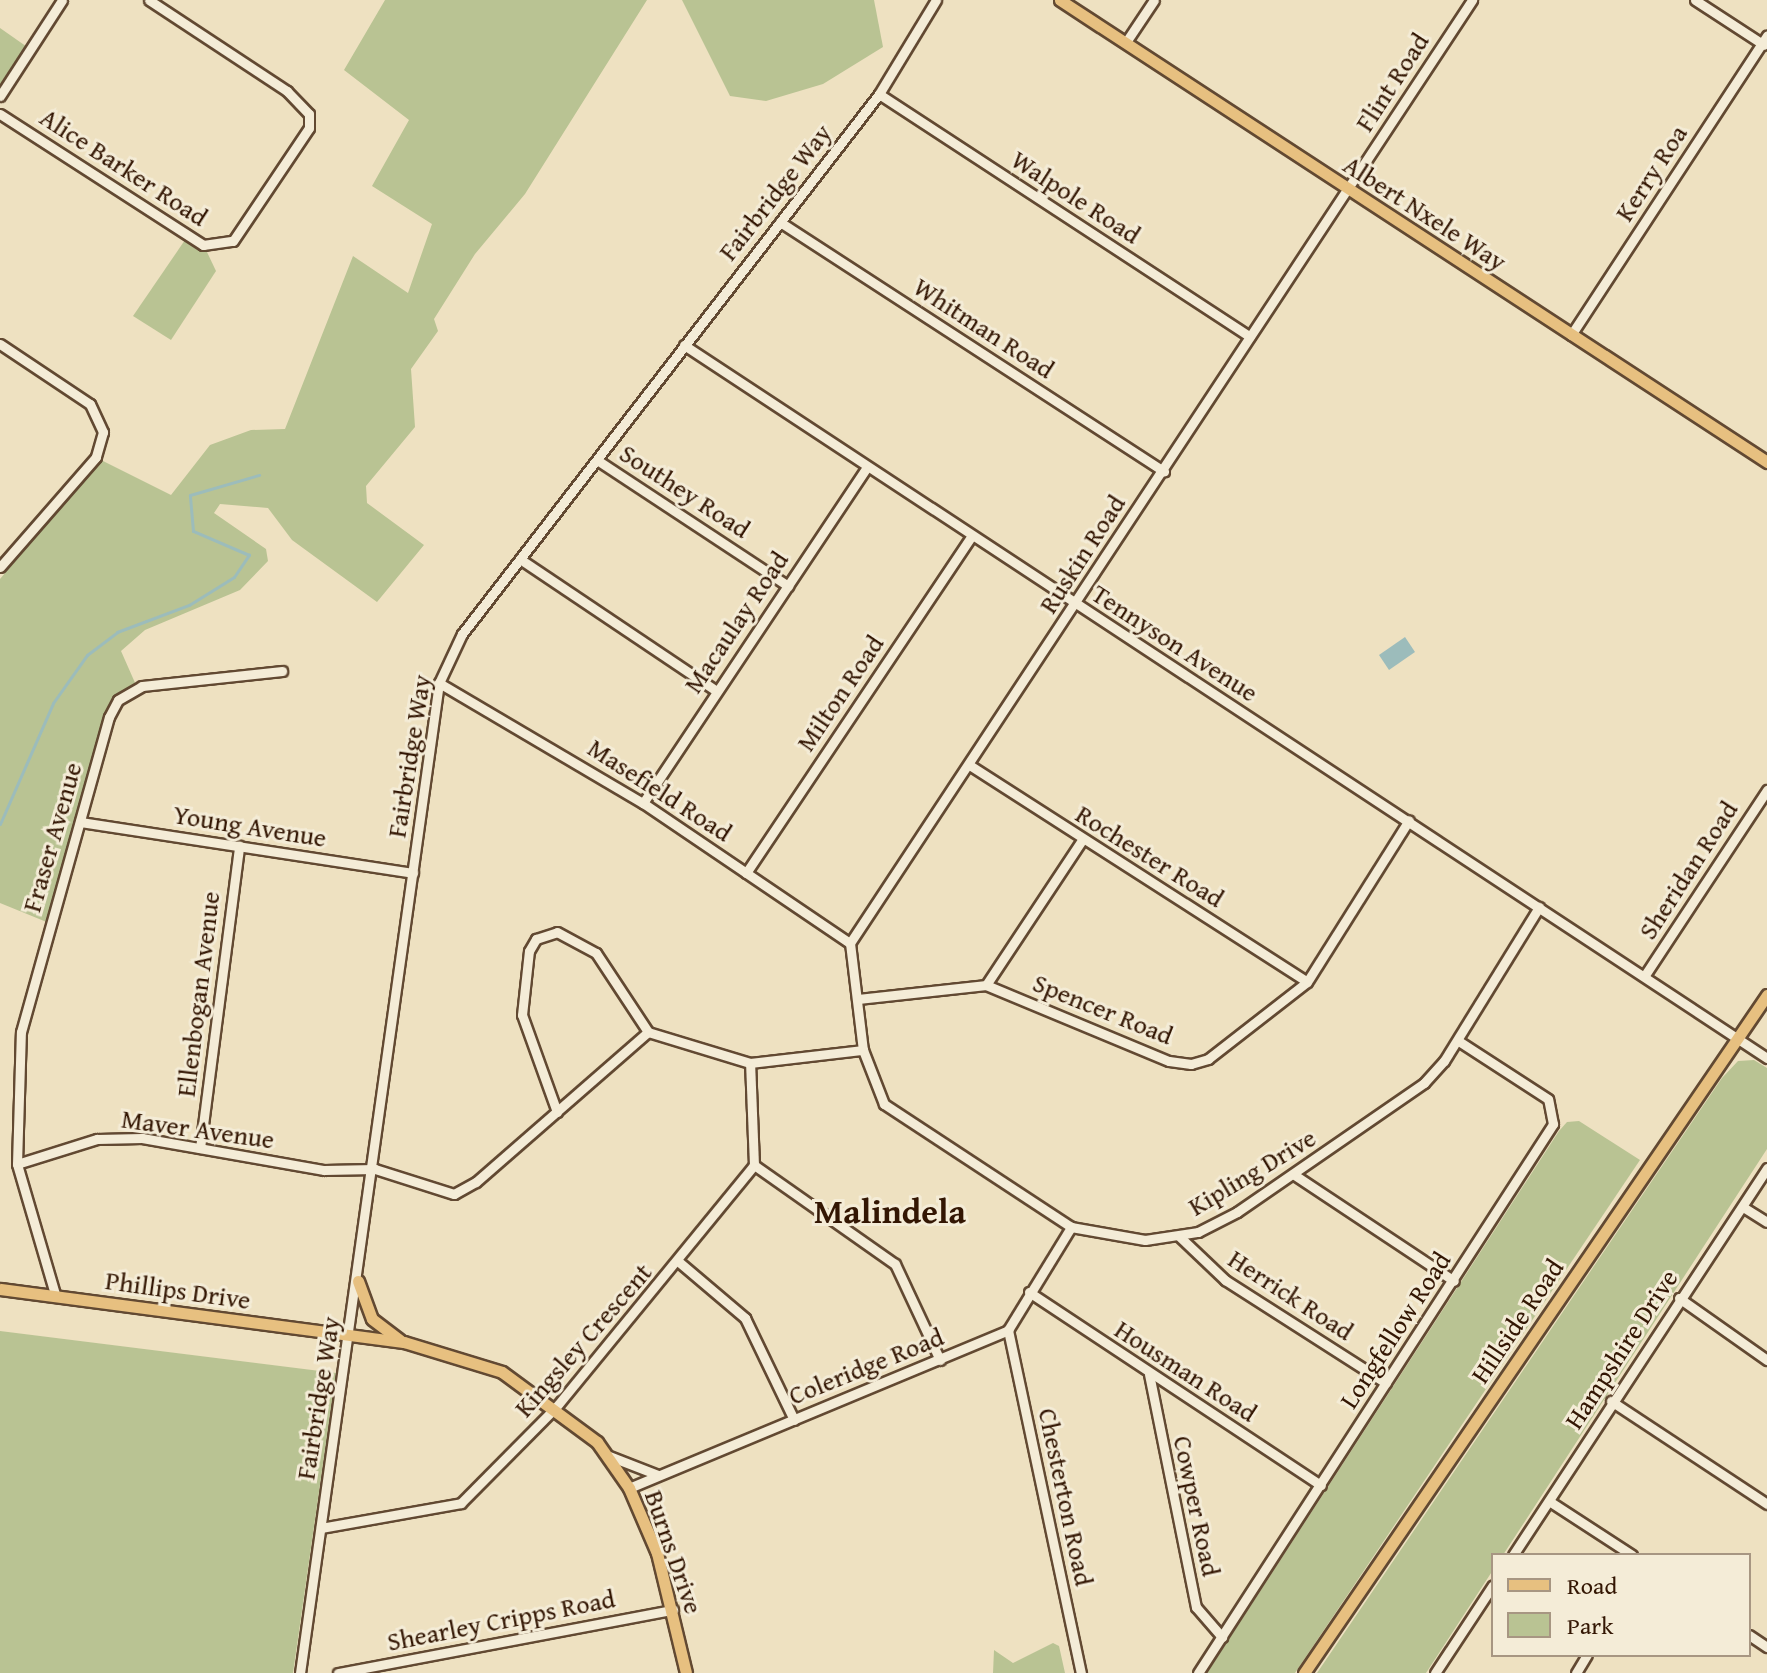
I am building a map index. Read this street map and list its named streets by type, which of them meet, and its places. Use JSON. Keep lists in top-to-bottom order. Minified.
{"streets":{"main road":["Albert Nxele Way","Phillips Drive","Hillside Road","Burns Drive"],"street":["Flint Road","Alice Barker Road","Kerry Roa","Fairbridge Way","Walpole Road","Whitman Road","Southey Road","Ruskin Road","Macaulay Road","Tennyson Avenue","Milton Road","Masefield Road","Young Avenue","Fraser Avenue","Rochester Road","Sheridan Road","Ellenbogan Avenue","Spencer Road","Maver Avenue","Kipling Drive","Herrick Road","Longfellow Road","Kingsley Crescent","Hampshire Drive","Coleridge Road","Housman Road","Chesterton Road","Cowper Road","Shearley Cripps Road"]},"crossings":[["Flint Road","Albert Nxele Way"],["Flint Road","Ruskin Road"],["Kerry Roa","Albert Nxele Way"],["Fairbridge Way","Walpole Road"],["Fairbridge Way","Whitman Road"],["Fairbridge Way","Southey Road"],["Fairbridge Way","Tennyson Avenue"],["Fairbridge Way","Masefield Road"],["Fairbridge Way","Young Avenue"],["Fairbridge Way","Maver Avenue"],["Fairbridge Way","Phillips Drive"],["Fairbridge Way","Kingsley Crescent"],["Fairbridge Way","Burns Drive"],["Walpole Road","Ruskin Road"],["Albert Nxele Way","Ruskin Road"],["Whitman Road","Ruskin Road"],["Southey Road","Macaulay Road"],["Ruskin Road","Tennyson Avenue"],["Ruskin Road","Masefield Road"],["Ruskin Road","Rochester Road"],["Ruskin Road","Kipling Drive"],["Macaulay Road","Tennyson Avenue"],["Macaulay Road","Masefield Road"],["Tennyson Avenue","Milton Road"],["Tennyson Avenue","Sheridan Road"],["Tennyson Avenue","Spencer Road"],["Tennyson Avenue","Kipling Drive"],["Tennyson Avenue","Hillside Road"],["Milton Road","Masefield Road"],["Masefield Road","Kipling Drive"],["Young Avenue","Fraser Avenue"],["Young Avenue","Ellenbogan Avenue"],["Fraser Avenue","Maver Avenue"],["Fraser Avenue","Phillips Drive"],["Rochester Road","Spencer Road"],["Ellenbogan Avenue","Maver Avenue"],["Spencer Road","Kipling Drive"],["Kipling Drive","Herrick Road"],["Kipling Drive","Longfellow Road"],["Phillips Drive","Burns Drive"],["Herrick Road","Longfellow Road"],["Longfellow Road","Housman Road"],["Longfellow Road","Cowper Road"],["Kingsley Crescent","Burns Drive"],["Coleridge Road","Chesterton Road"],["Coleridge Road","Burns Drive"],["Housman Road","Cowper Road"],["Burns Drive","Shearley Cripps Road"]],"districts":["Malindela"],"legend":["Road","Park"]}
